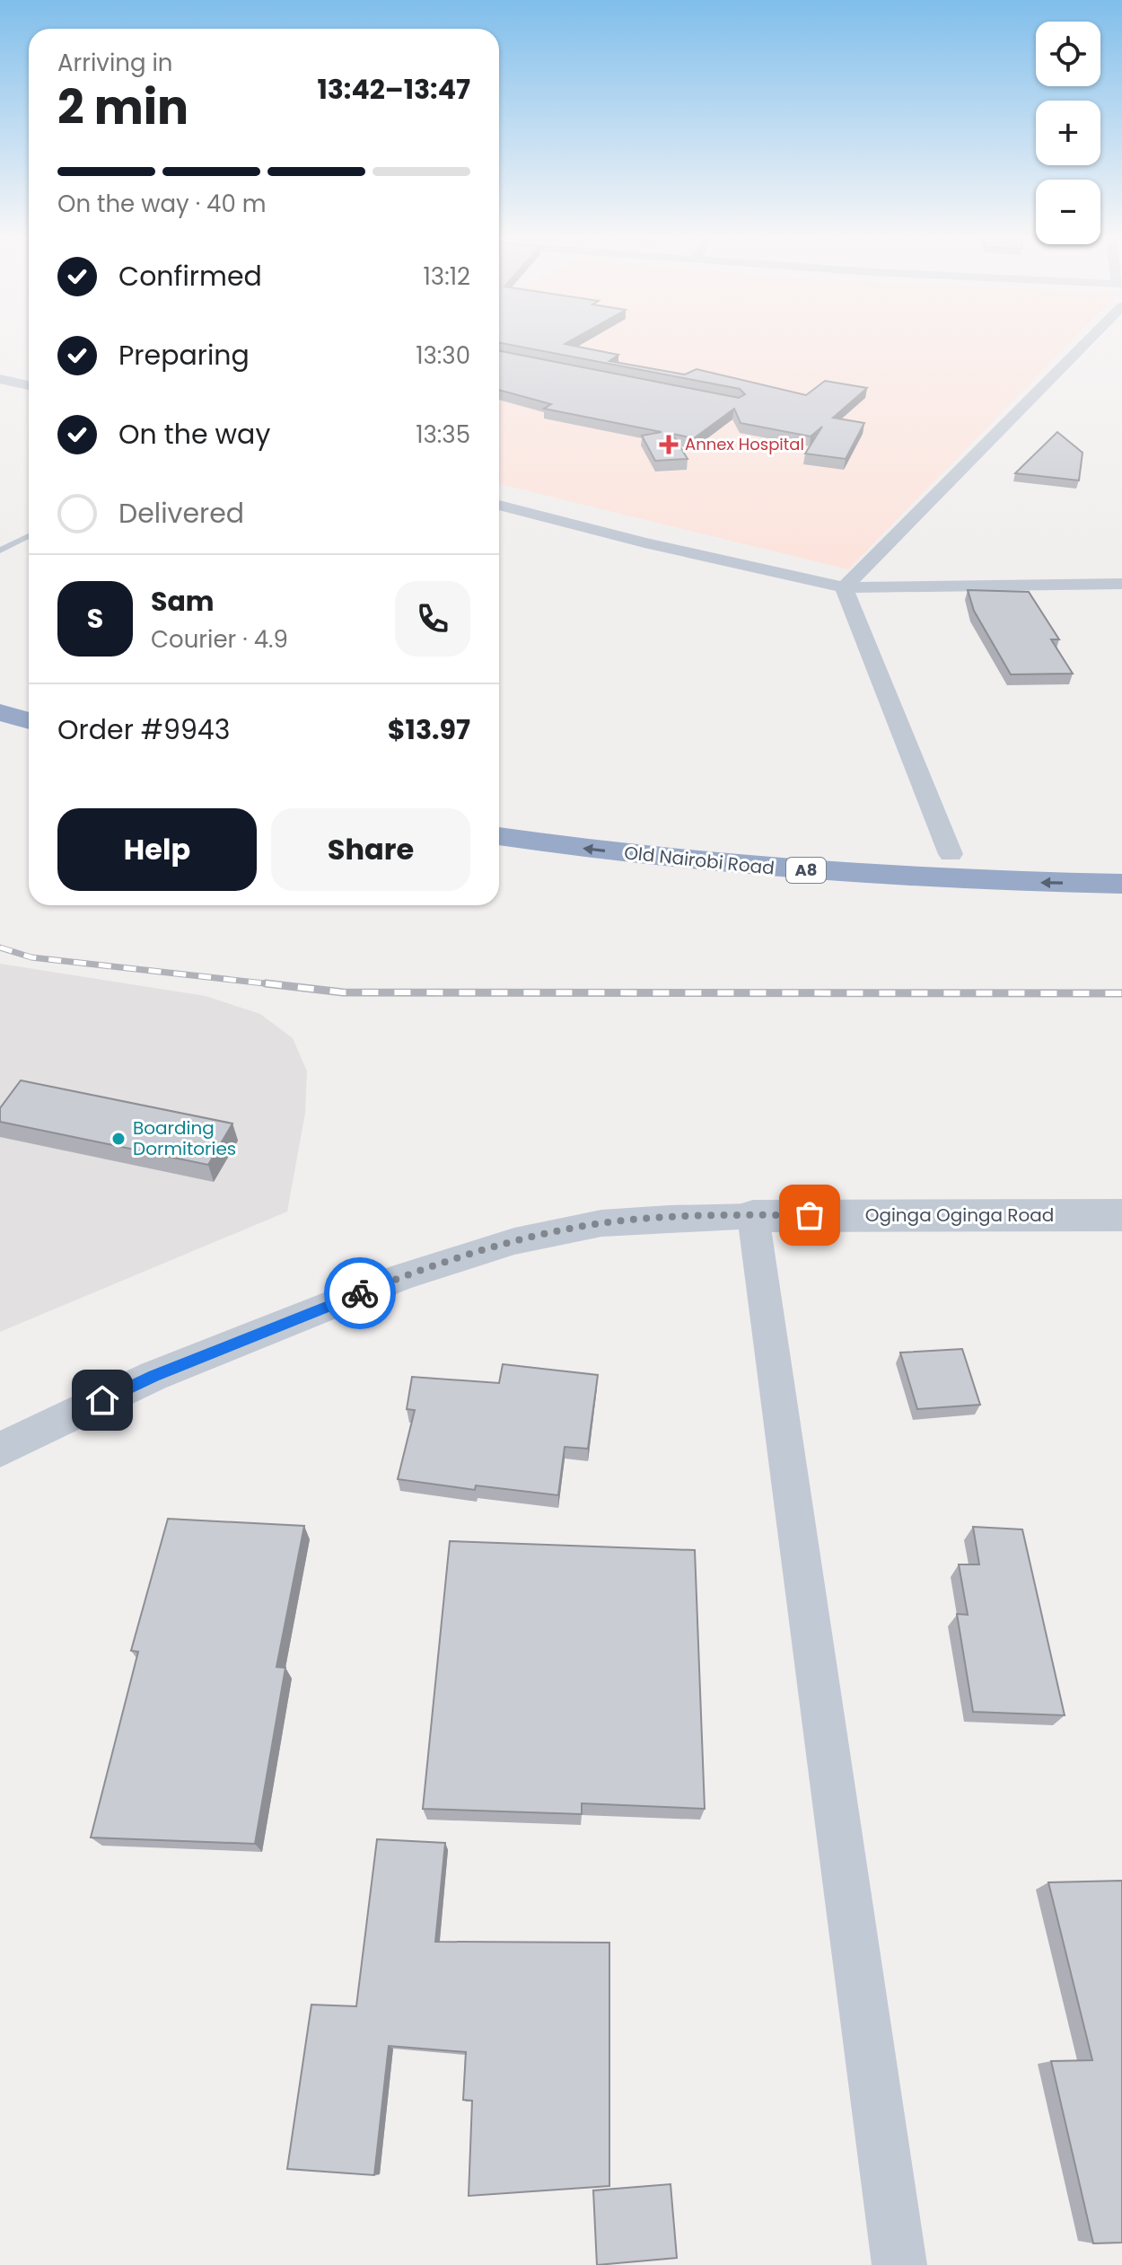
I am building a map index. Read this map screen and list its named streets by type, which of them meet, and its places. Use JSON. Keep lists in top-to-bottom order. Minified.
{"streets":{"highway":["Old Nairobi Road","A8"],"street":["Oginga Oginga Road"]},"places":{"health":["Annex Hospital"],"other":["Boarding Dormitories"]},"page":{"map_buttons":["+","−"],"heading":["2 min","Arriving in","13:42–13:47"],"panel":["Sam","Courier · 4.9","Order #9943","$13.97"],"bar":"On the way · 40 m","list":[["Confirmed","13:12"],["Preparing","13:30"],["On the way","13:35"],"Delivered"],"round":"S","buttons":["Help","Share"]}}
